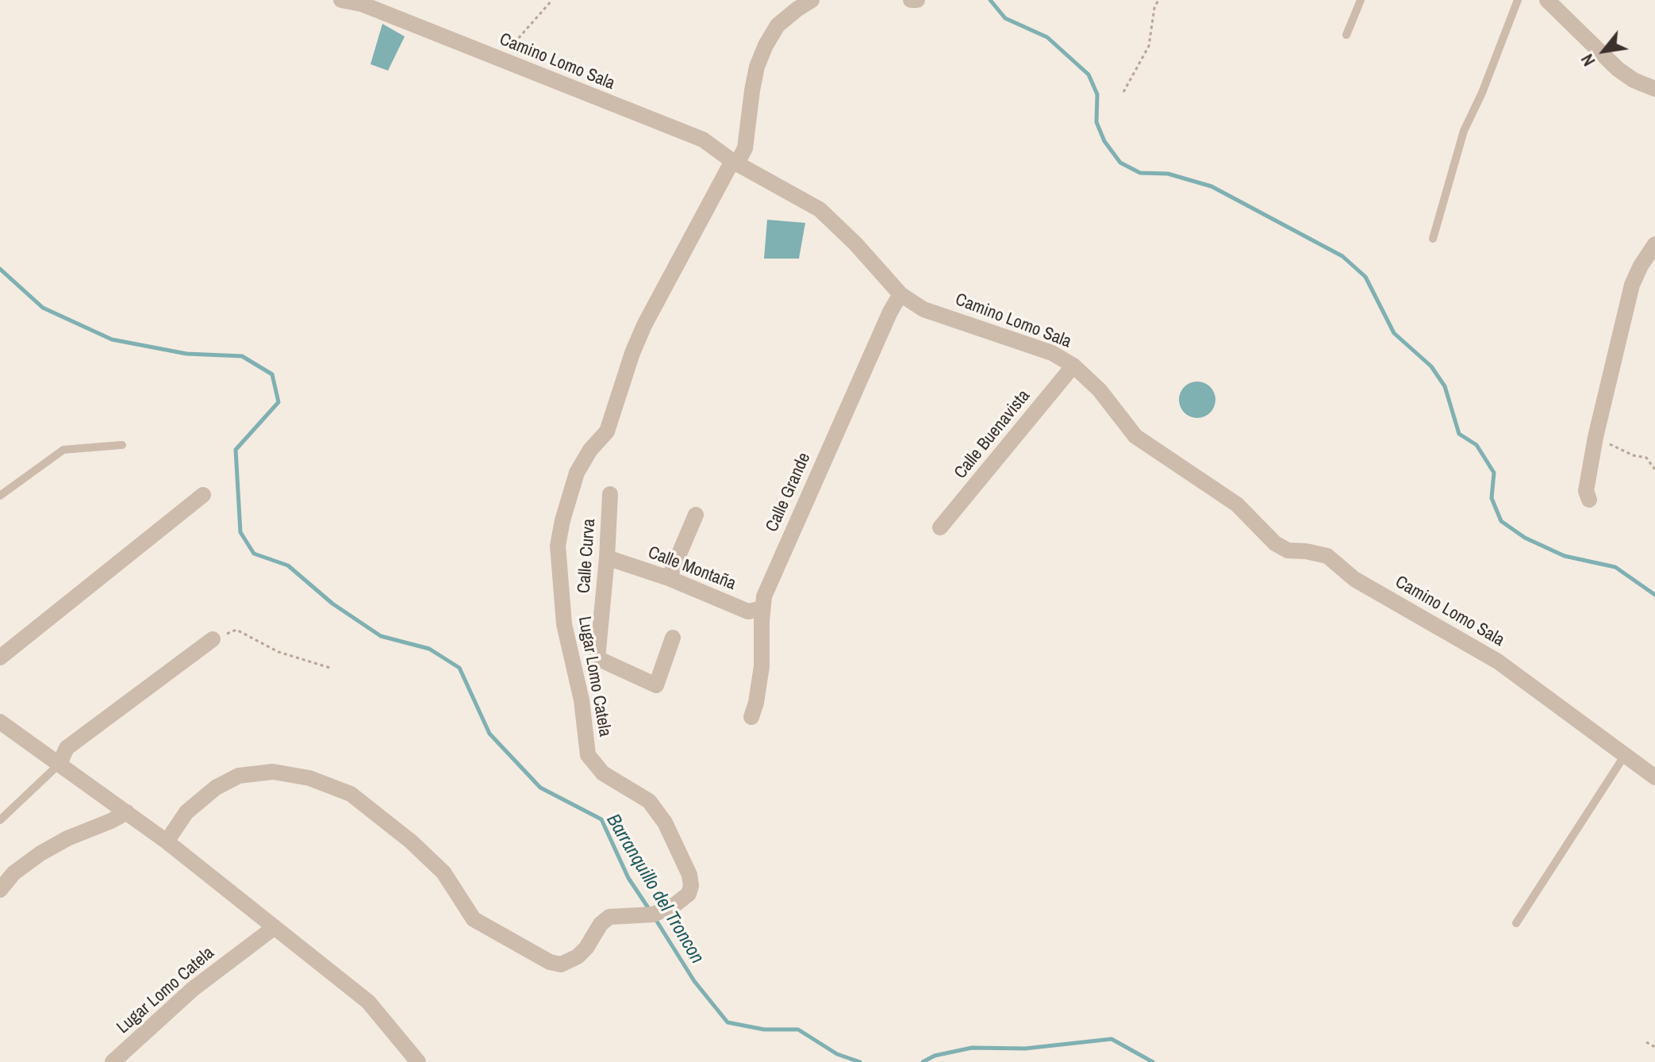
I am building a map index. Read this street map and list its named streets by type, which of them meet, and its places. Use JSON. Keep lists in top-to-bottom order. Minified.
{"streets":{"street":["Camino Lomo Sala","Calle Buenavista","Calle Grande","Calle Curva","Calle Montaña","Lugar Lomo Catela"]},"crossings":[["Camino Lomo Sala","Calle Buenavista"],["Camino Lomo Sala","Calle Grande"],["Camino Lomo Sala","Lugar Lomo Catela"],["Calle Grande","Calle Montaña"],["Calle Curva","Calle Montaña"]],"water":["Barranquillo del Troncon"],"north":"bottom left"}
